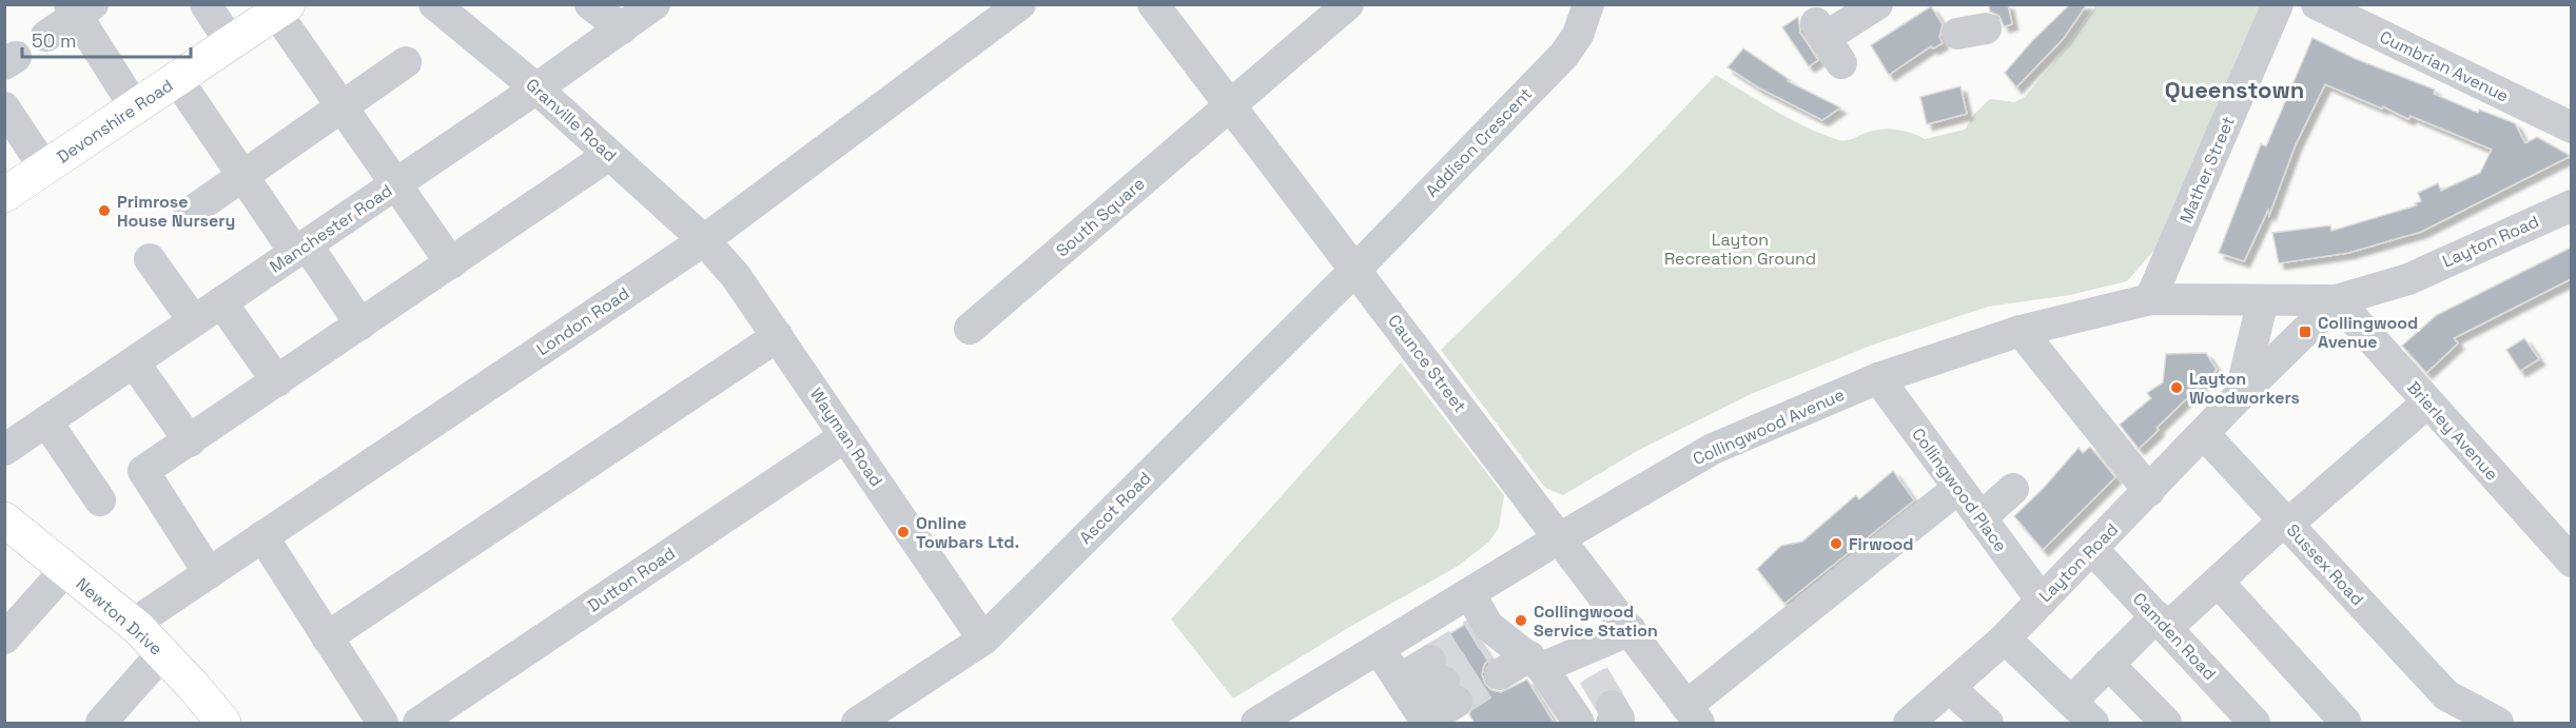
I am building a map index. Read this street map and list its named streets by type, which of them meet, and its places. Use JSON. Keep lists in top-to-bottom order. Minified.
{"streets":{"main road":["Devonshire Road","Newton Drive"],"street":["Cumbrian Avenue","Granville Road","Addison Crescent","Mather Street","South Square","Manchester Road","Layton Road","London Road","Caunce Street","Collingwood Avenue","Brierley Avenue","Wayman Road","Collingwood Place","Ascot Road","Sussex Road","Dutton Road","Camden Road"]},"crossings":[["Granville Road","Manchester Road"],["Granville Road","London Road"],["Granville Road","Wayman Road"],["Addison Crescent","Caunce Street"],["Addison Crescent","Ascot Road"],["Mather Street","Collingwood Avenue"],["South Square","Caunce Street"],["Layton Road","Collingwood Avenue"],["Layton Road","Brierley Avenue"],["Layton Road","Collingwood Place"],["Layton Road","Sussex Road"],["Layton Road","Camden Road"],["London Road","Wayman Road"],["London Road","Newton Drive"],["Caunce Street","Collingwood Avenue"],["Caunce Street","Ascot Road"],["Collingwood Avenue","Collingwood Place"],["Wayman Road","Ascot Road"],["Wayman Road","Dutton Road"]],"districts":["Queenstown"],"parks":["Layton Recreation Ground"],"places":{"other":["Primrose House Nursery","Layton Woodworkers","Online Towbars Ltd.","Firwood","Collingwood Service Station"],"transit":["Collingwood Avenue"]},"scale_bar":"50 m"}
